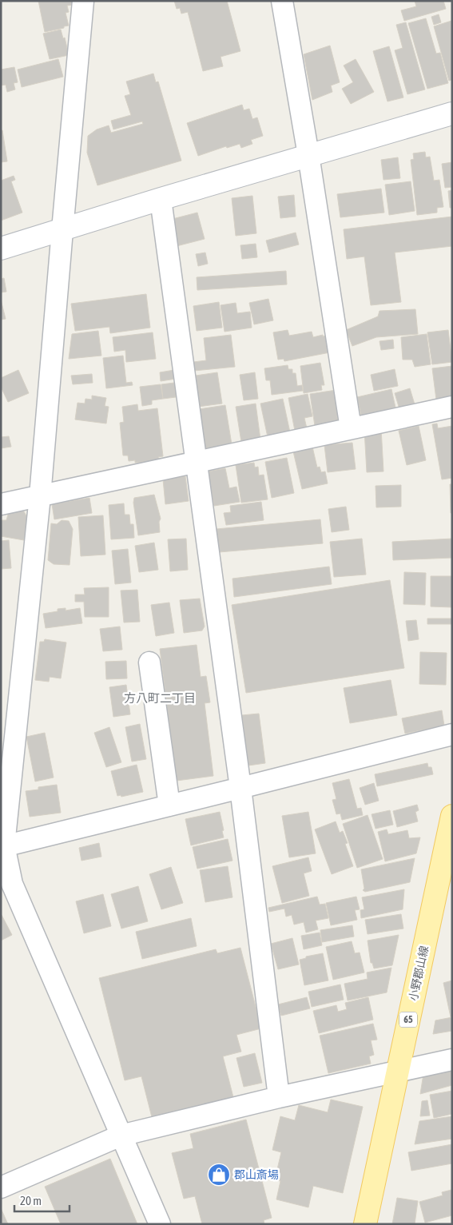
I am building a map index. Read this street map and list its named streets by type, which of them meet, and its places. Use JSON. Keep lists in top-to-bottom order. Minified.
{"streets":{"main road":["小野郡山線","65"]},"districts":["方八町二丁目"],"places":{"shop":["郡山斎場"]},"scale_bar":"20 m"}
